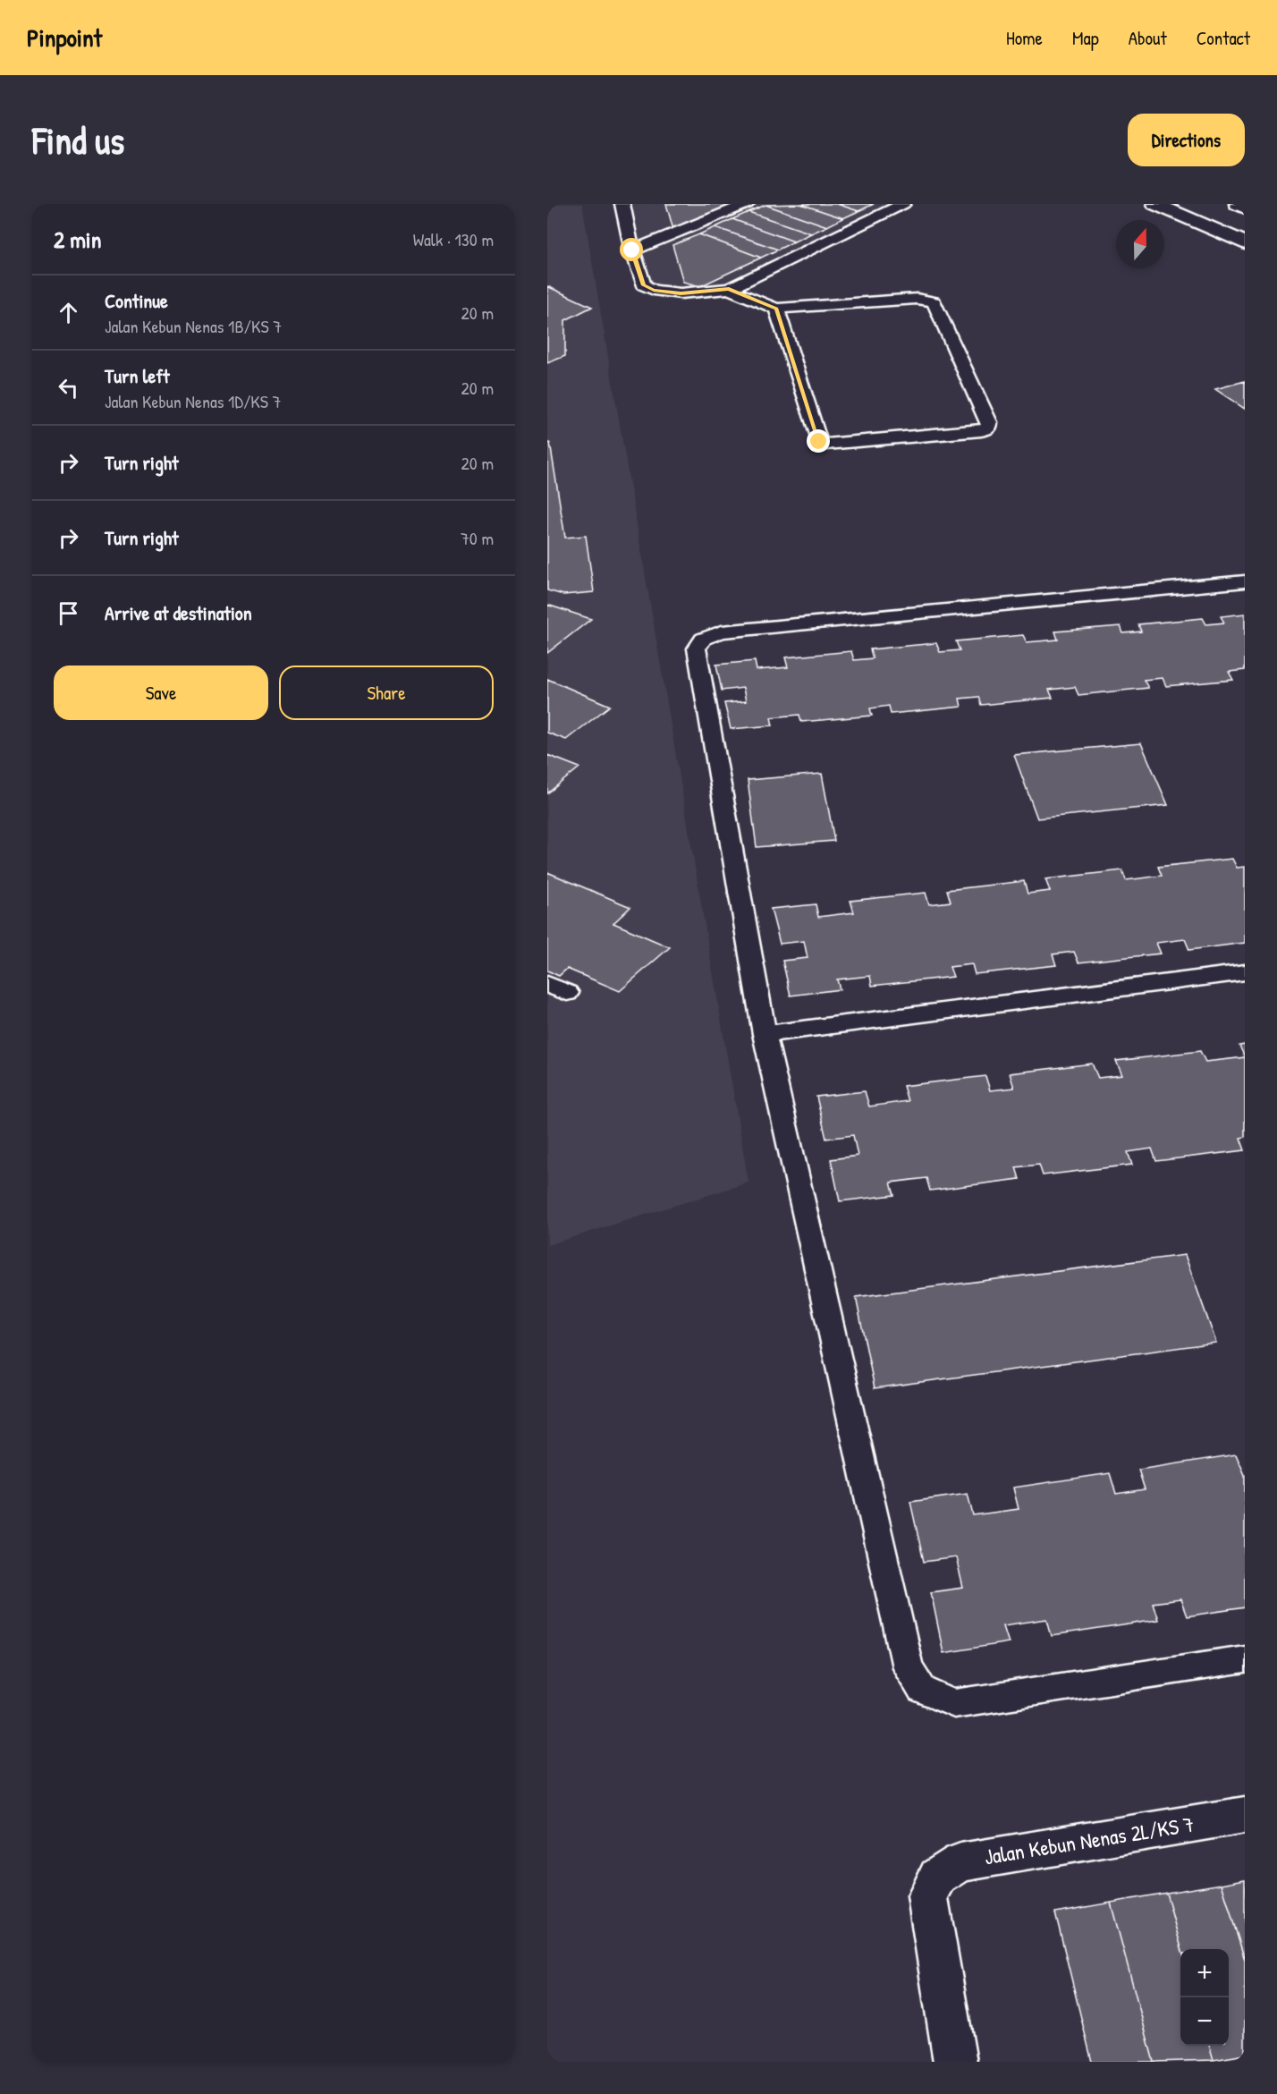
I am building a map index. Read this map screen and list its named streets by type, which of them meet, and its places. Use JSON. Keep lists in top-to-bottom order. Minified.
{"streets":{"street":["Jalan Kebun Nenas 2L/KS 7"]},"north":"top","page":{"header":"Pinpoint","nav":["Home","Map","About","Contact"],"buttons":["Directions",["Save","Share"]],"title":"Find us","heading":["2 min","Walk · 130 m"],"list":[["Continue","Jalan Kebun Nenas 1B/KS 7","20 m"],["Turn left","Jalan Kebun Nenas 1D/KS 7","20 m"],["Turn right","20 m"],["Turn right","70 m"],"Arrive at destination"],"map_buttons":["+","−"]}}
